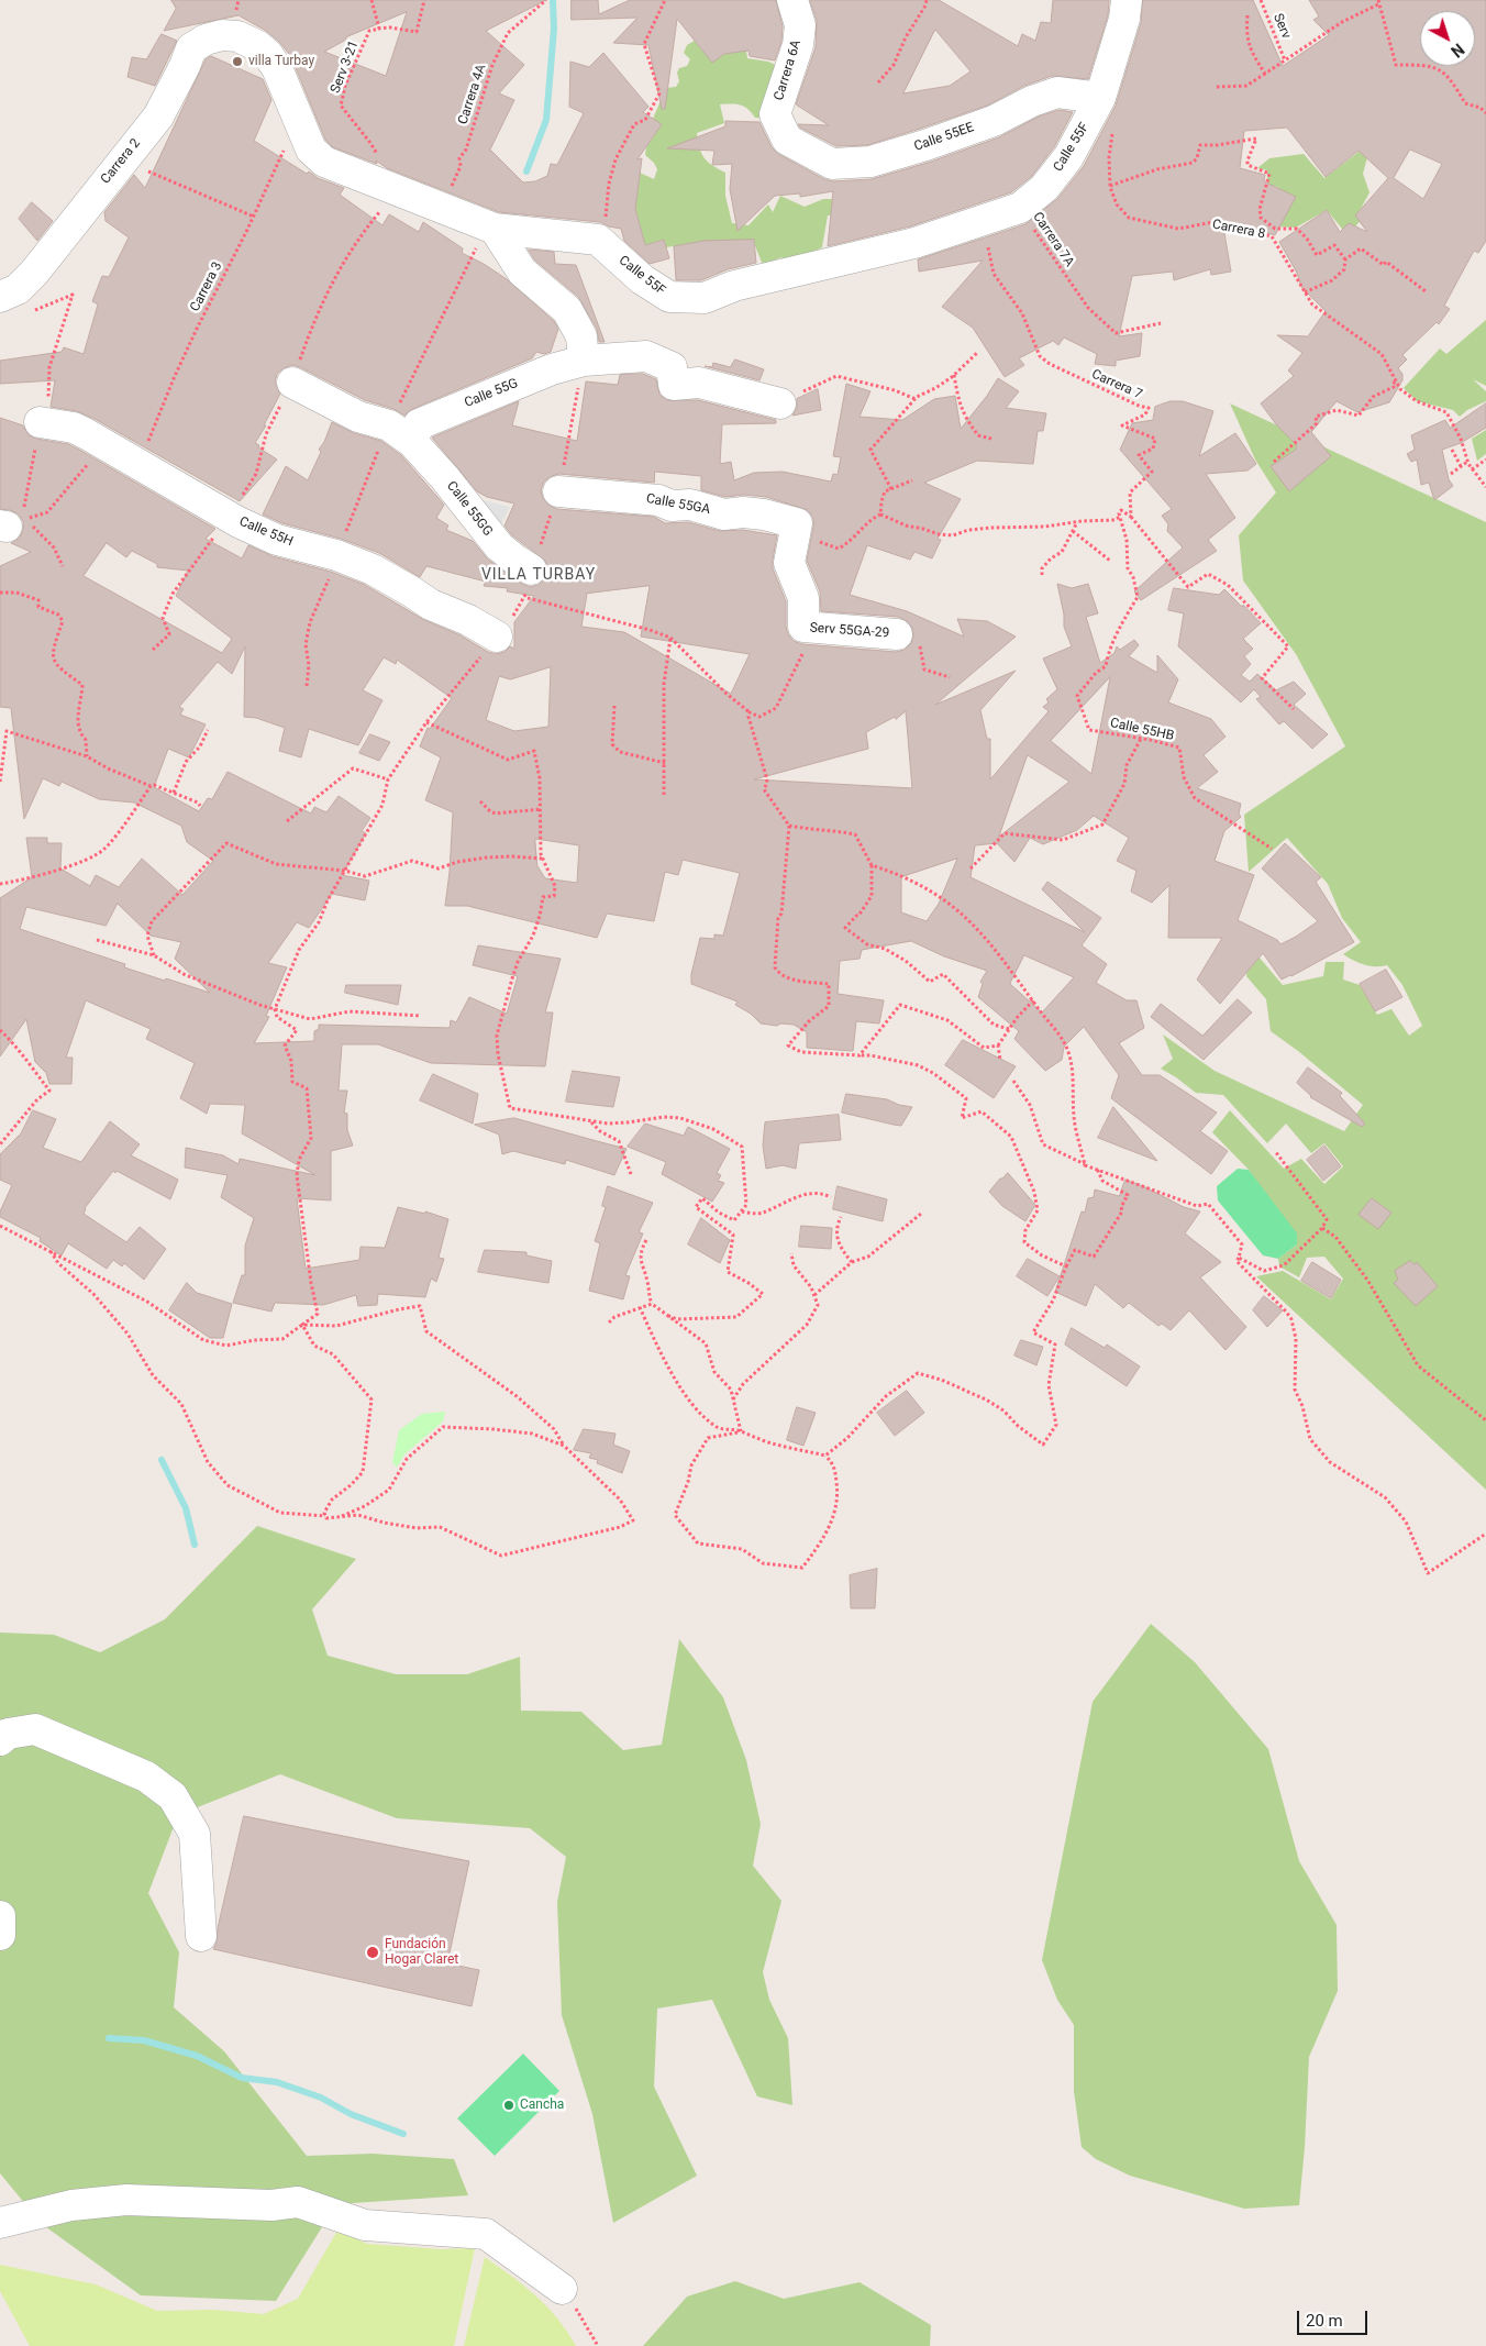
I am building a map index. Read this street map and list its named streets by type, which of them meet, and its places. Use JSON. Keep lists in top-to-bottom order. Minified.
{"streets":{"street":["Carrera 6A","Calle 55EE","Calle 55F","Carrera 2","Calle 55G","Calle 55GA","Calle 55GG","Calle 55H","Serv 55GA-29"],"path":["Serv","Serv 3-21","Carrera 4A","Carrera 8","Carrera 7A","Carrera 3","Carrera 7","Calle 55HB"]},"crossings":[["Carrera 6A","Calle 55EE"],["Carrera 4A","Calle 55F"],["Calle 55EE","Calle 55F"],["Calle 55EE","Carrera 8"],["Calle 55F","Carrera 2"],["Calle 55F","Carrera 8"],["Calle 55F","Carrera 7A"],["Calle 55F","Carrera 3"],["Calle 55F","Carrera 7"],["Carrera 3","Calle 55H"],["Calle 55G","Calle 55GG"],["Calle 55GA","Serv 55GA-29"]],"districts":["VILLA TURBAY"],"places":["villa Turbay","Fundación Hogar Claret","Cancha"],"scale_bar":"20 m","north":"bottom right"}
